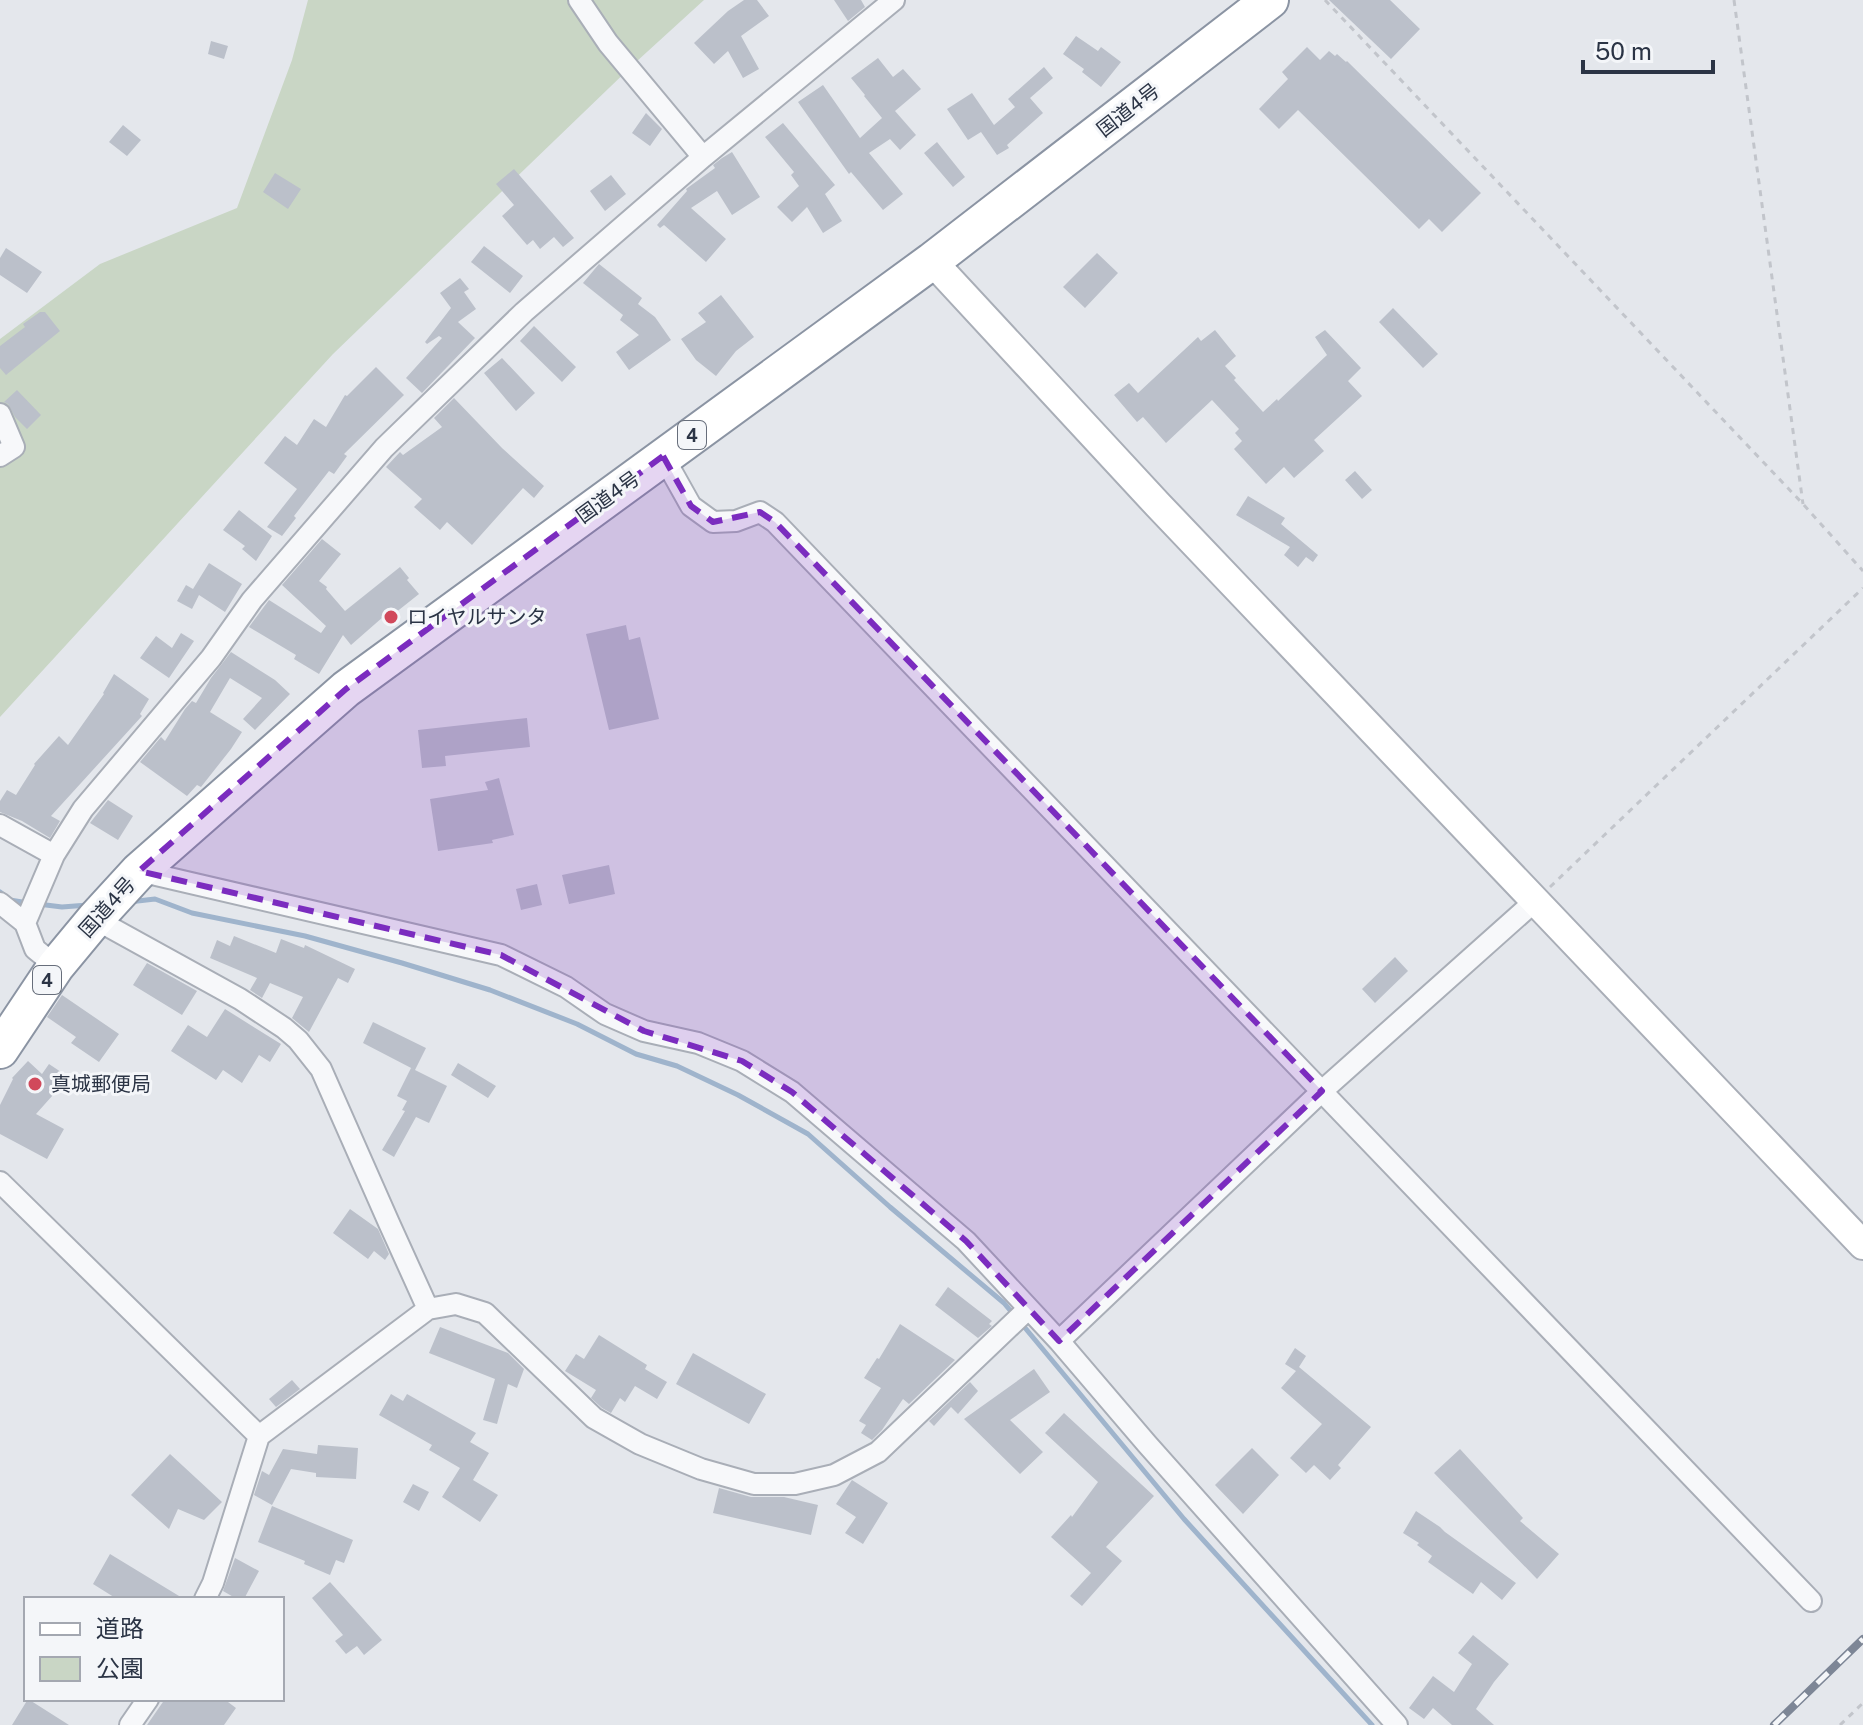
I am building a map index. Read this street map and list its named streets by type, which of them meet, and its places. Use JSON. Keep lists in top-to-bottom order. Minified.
{"streets":{"highway":["国道4号","4"]},"places":["ロイヤルサンタ","真城郵便局"],"legend":["道路","公園"],"scale_bar":"50 m"}
